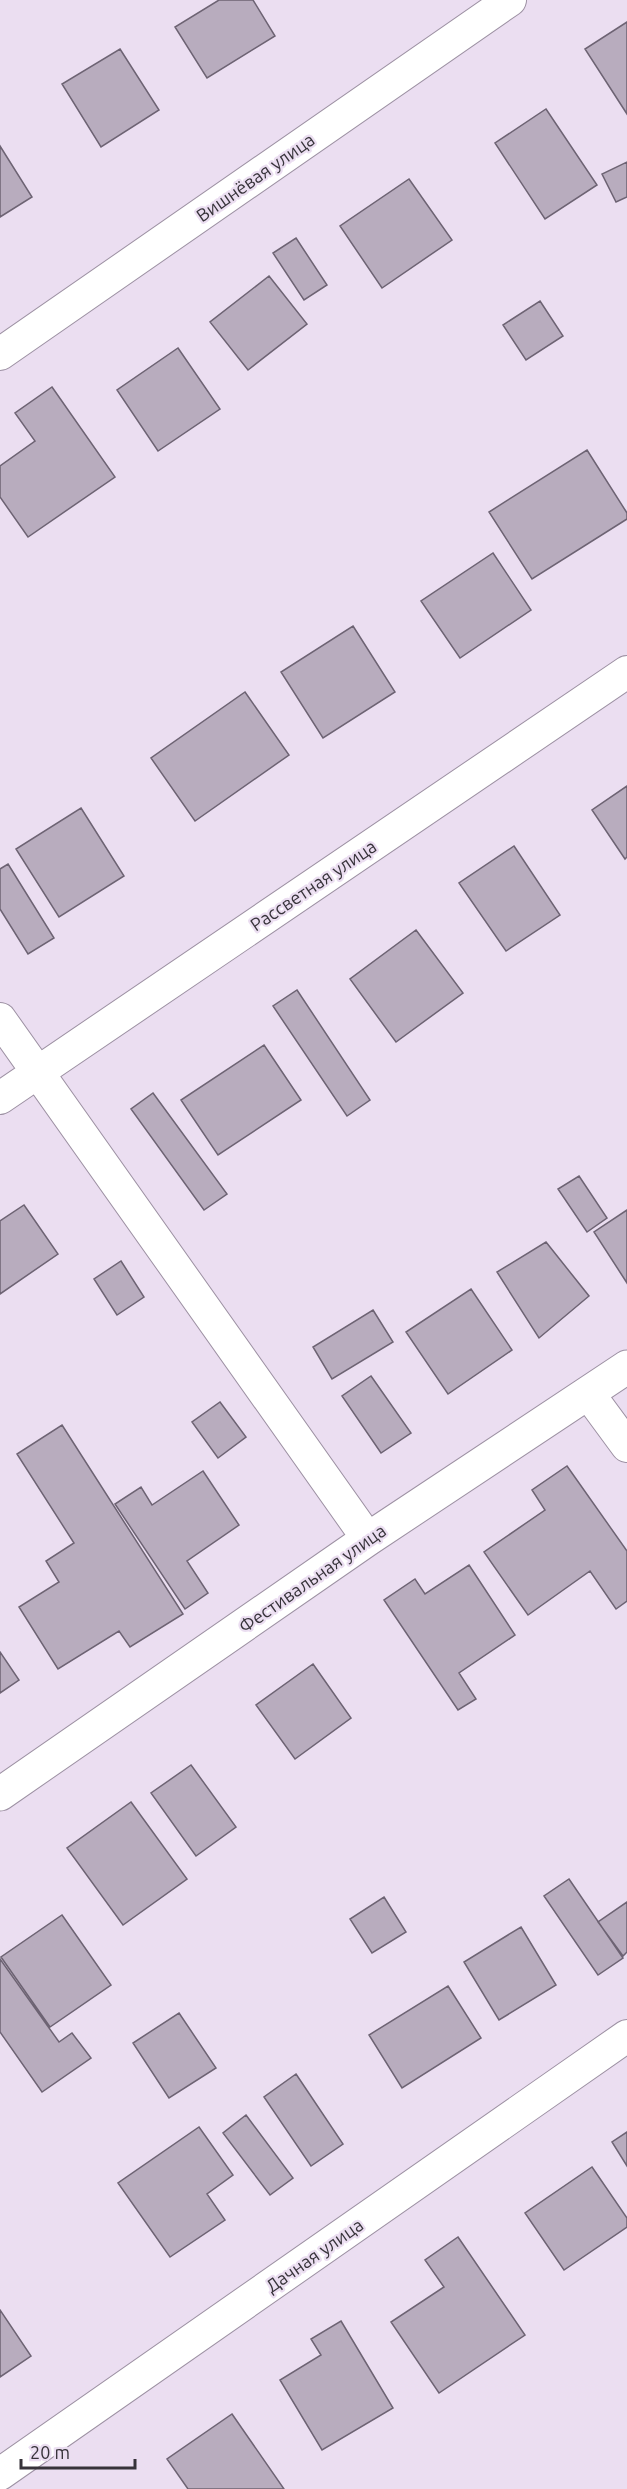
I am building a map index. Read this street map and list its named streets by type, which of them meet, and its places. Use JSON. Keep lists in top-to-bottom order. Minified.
{"streets":{"street":["Вишнёвая улица","Рассветная улица","Фестивальная улица","Дачная улица"]},"scale_bar":"20 m"}
